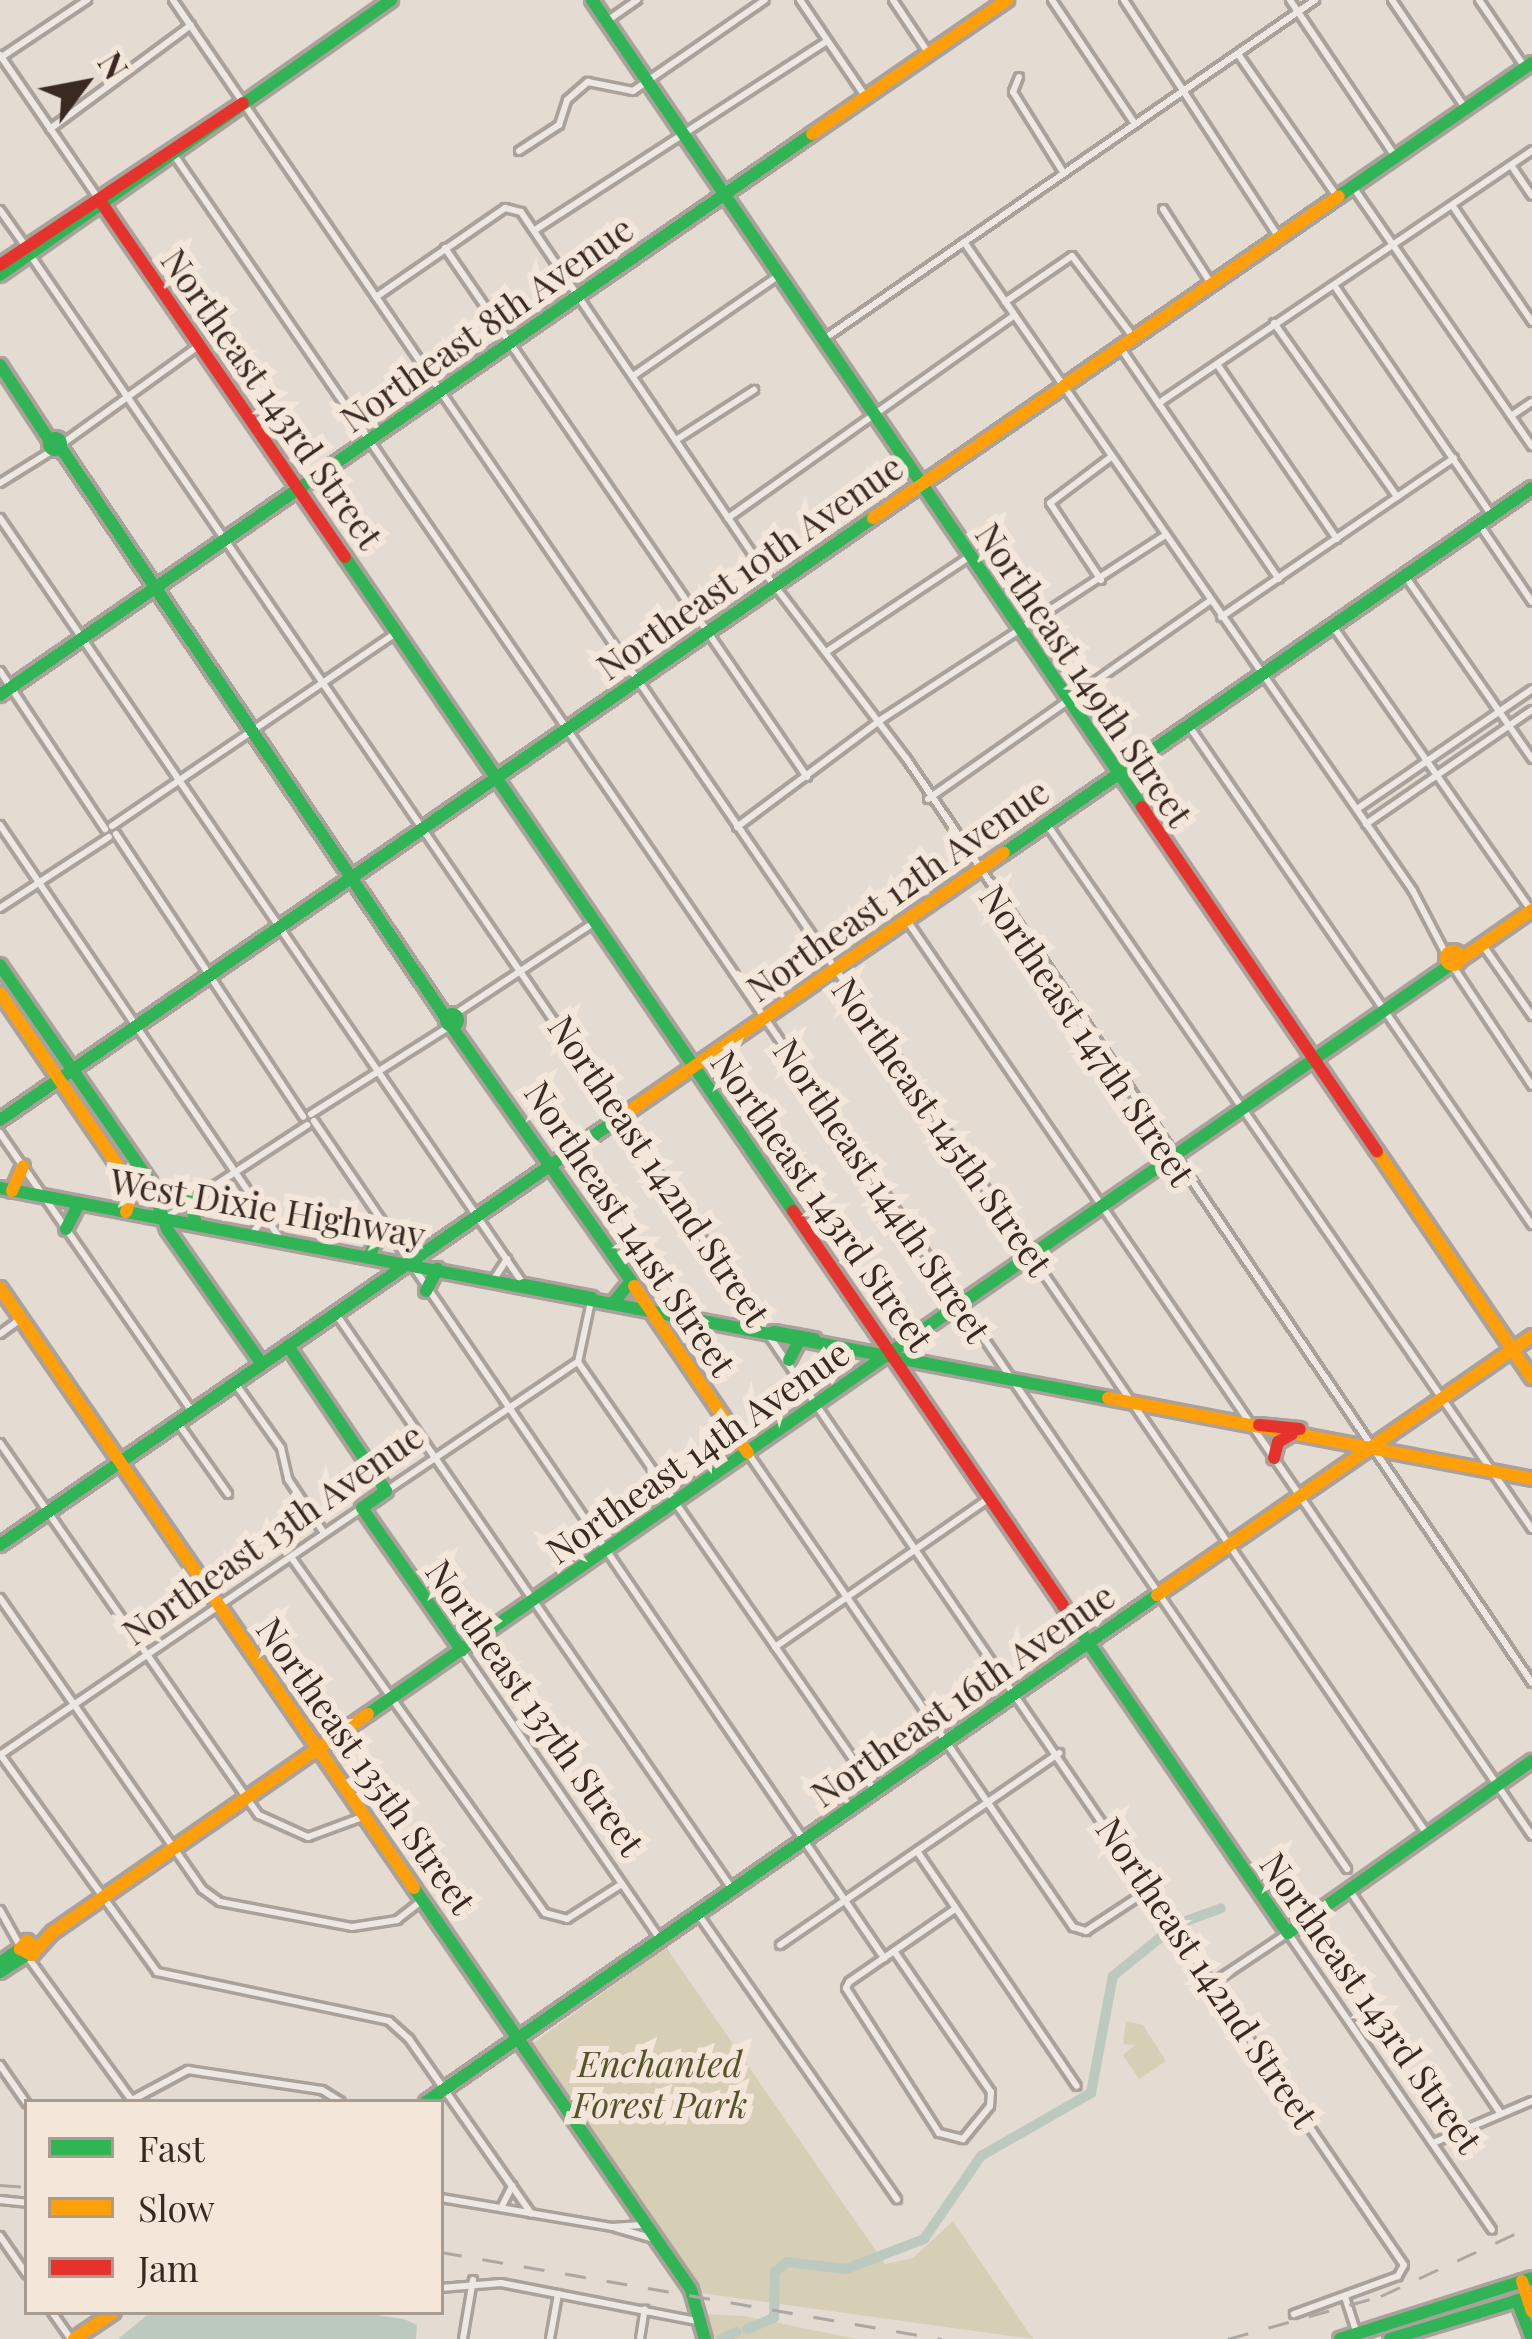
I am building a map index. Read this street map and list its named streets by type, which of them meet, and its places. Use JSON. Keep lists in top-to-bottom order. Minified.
{"streets":{"street":["Northeast 8th Avenue","Northeast 143rd Street","Northeast 10th Avenue","Northeast 149th Street","Northeast 12th Avenue","Northeast 147th Street","Northeast 145th Street","Northeast 142nd Street","Northeast 144th Street","West Dixie Highway","Northeast 141st Street","Northeast 14th Avenue","Northeast 13th Avenue","Northeast 16th Avenue","Northeast 137th Street","Northeast 135th Street"]},"crossings":[["Northeast 8th Avenue","Northeast 143rd Street"],["Northeast 8th Avenue","Northeast 149th Street"],["Northeast 8th Avenue","Northeast 147th Street"],["Northeast 8th Avenue","Northeast 145th Street"],["Northeast 8th Avenue","Northeast 142nd Street"],["Northeast 8th Avenue","Northeast 144th Street"],["Northeast 8th Avenue","Northeast 141st Street"],["Northeast 143rd Street","Northeast 10th Avenue"],["Northeast 143rd Street","Northeast 12th Avenue"],["Northeast 143rd Street","West Dixie Highway"],["Northeast 143rd Street","Northeast 14th Avenue"],["Northeast 143rd Street","Northeast 16th Avenue"],["Northeast 10th Avenue","Northeast 149th Street"],["Northeast 10th Avenue","Northeast 147th Street"],["Northeast 10th Avenue","Northeast 145th Street"],["Northeast 10th Avenue","Northeast 142nd Street"],["Northeast 10th Avenue","Northeast 144th Street"],["Northeast 10th Avenue","Northeast 141st Street"],["Northeast 149th Street","Northeast 12th Avenue"],["Northeast 149th Street","Northeast 14th Avenue"],["Northeast 149th Street","Northeast 16th Avenue"],["Northeast 12th Avenue","Northeast 147th Street"],["Northeast 12th Avenue","Northeast 145th Street"],["Northeast 12th Avenue","Northeast 142nd Street"],["Northeast 12th Avenue","Northeast 144th Street"],["Northeast 12th Avenue","West Dixie Highway"],["Northeast 12th Avenue","Northeast 141st Street"],["Northeast 12th Avenue","Northeast 135th Street"],["Northeast 147th Street","West Dixie Highway"],["Northeast 147th Street","Northeast 14th Avenue"],["Northeast 147th Street","Northeast 16th Avenue"],["Northeast 145th Street","West Dixie Highway"],["Northeast 145th Street","Northeast 14th Avenue"],["Northeast 145th Street","Northeast 16th Avenue"],["Northeast 142nd Street","West Dixie Highway"],["Northeast 142nd Street","Northeast 141st Street"],["Northeast 142nd Street","Northeast 14th Avenue"],["Northeast 142nd Street","Northeast 16th Avenue"],["Northeast 144th Street","West Dixie Highway"],["Northeast 144th Street","Northeast 14th Avenue"],["Northeast 144th Street","Northeast 16th Avenue"],["West Dixie Highway","Northeast 141st Street"],["West Dixie Highway","Northeast 14th Avenue"],["West Dixie Highway","Northeast 16th Avenue"],["Northeast 141st Street","Northeast 14th Avenue"],["Northeast 141st Street","Northeast 16th Avenue"],["Northeast 14th Avenue","Northeast 137th Street"],["Northeast 14th Avenue","Northeast 135th Street"],["Northeast 13th Avenue","Northeast 137th Street"],["Northeast 13th Avenue","Northeast 135th Street"],["Northeast 16th Avenue","Northeast 137th Street"],["Northeast 16th Avenue","Northeast 135th Street"]],"parks":["Enchanted Forest Park"],"legend":["Fast","Slow","Jam"],"north":"top right"}
